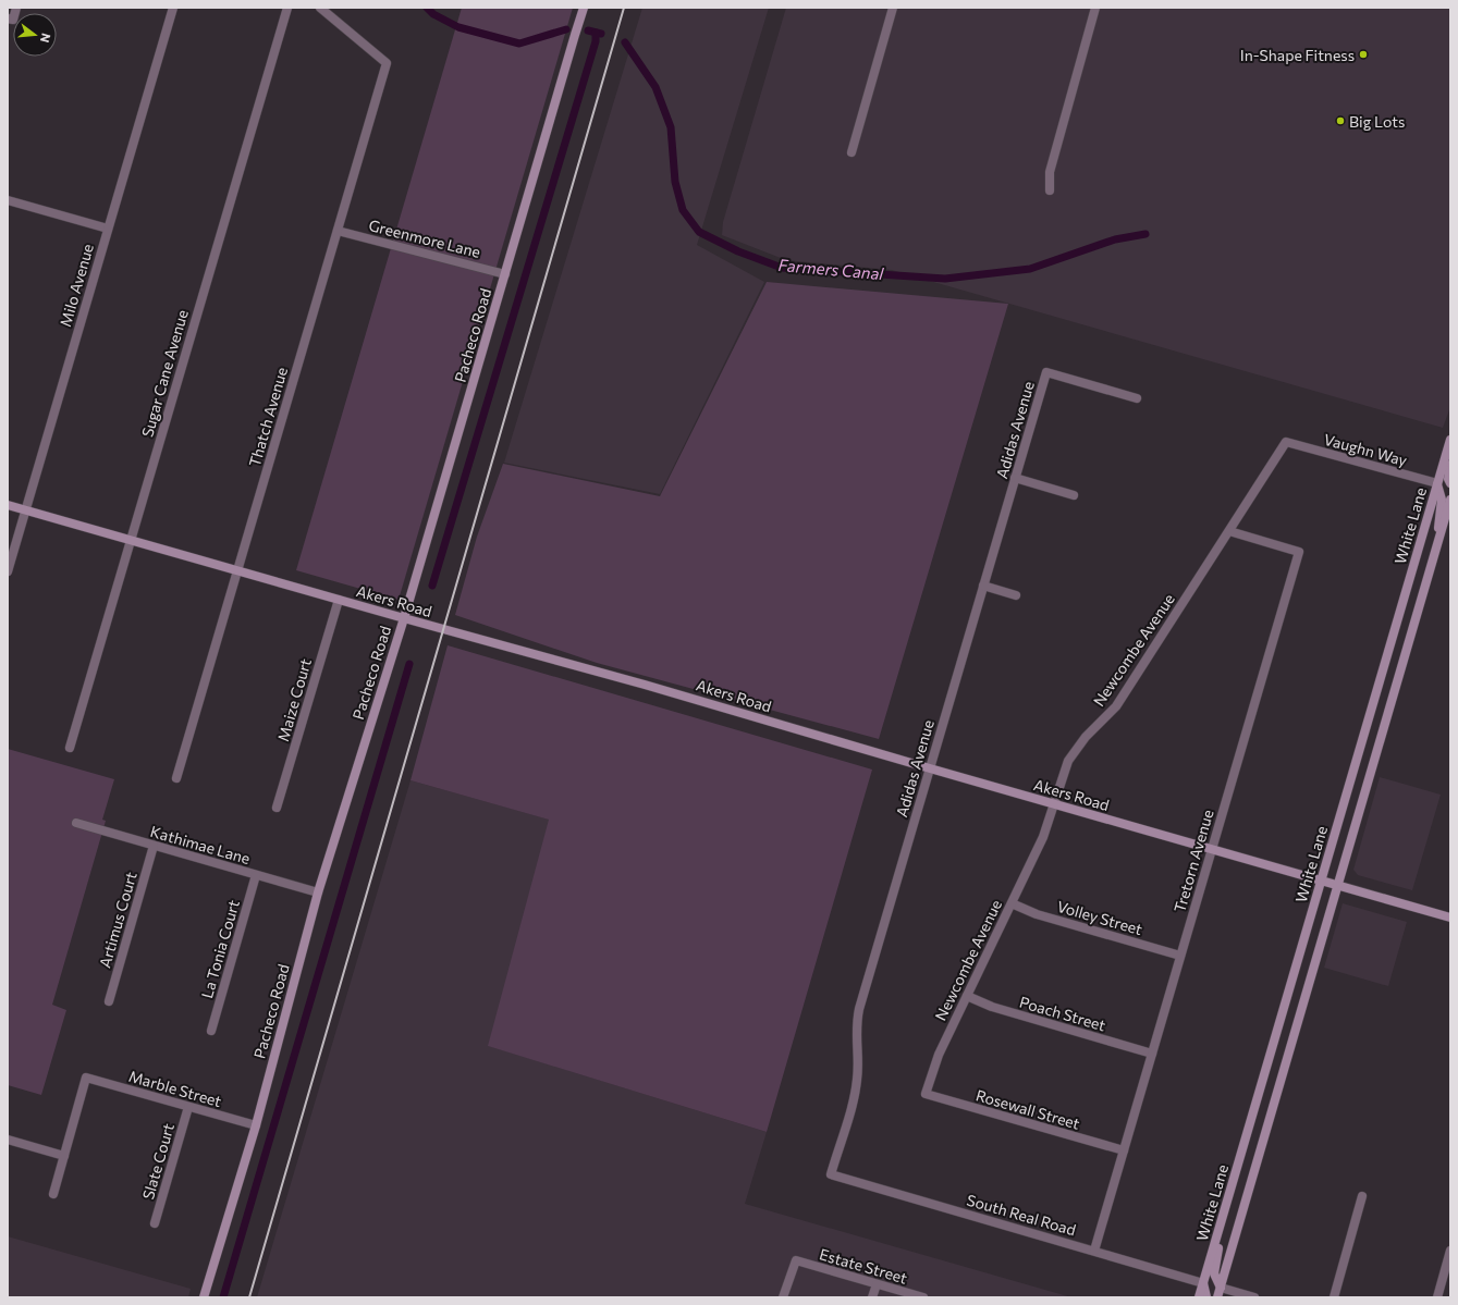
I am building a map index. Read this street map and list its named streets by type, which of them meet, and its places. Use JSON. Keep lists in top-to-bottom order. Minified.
{"streets":{"street":["Greenmore Lane","Milo Avenue","Pacheco Road","Sugar Cane Avenue","Thatch Avenue","Adidas Avenue","Vaughn Way","White Lane","Akers Road","Newcombe Avenue","Maize Court","Kathimae Lane","Tretorn Avenue","Volley Street","Artimus Court","La Tonia Court","Poach Street","Marble Street","Rosewall Street","Slate Court","South Real Road","Estate Street"]},"crossings":[["Greenmore Lane","Pacheco Road"],["Greenmore Lane","Thatch Avenue"],["Milo Avenue","Akers Road"],["Pacheco Road","Akers Road"],["Pacheco Road","Kathimae Lane"],["Pacheco Road","Marble Street"],["Sugar Cane Avenue","Akers Road"],["Thatch Avenue","Akers Road"],["Adidas Avenue","Akers Road"],["Adidas Avenue","South Real Road"],["Vaughn Way","White Lane"],["Vaughn Way","Newcombe Avenue"],["White Lane","Akers Road"],["White Lane","South Real Road"],["Akers Road","Newcombe Avenue"],["Akers Road","Maize Court"],["Akers Road","Tretorn Avenue"],["Newcombe Avenue","Tretorn Avenue"],["Newcombe Avenue","Volley Street"],["Newcombe Avenue","Poach Street"],["Newcombe Avenue","Rosewall Street"],["Kathimae Lane","Artimus Court"],["Kathimae Lane","La Tonia Court"],["Tretorn Avenue","Volley Street"],["Tretorn Avenue","Poach Street"],["Tretorn Avenue","Rosewall Street"],["Tretorn Avenue","South Real Road"],["Marble Street","Slate Court"]],"water":["Farmers Canal"],"places":["In-Shape Fitness","Big Lots"],"north":"right"}
